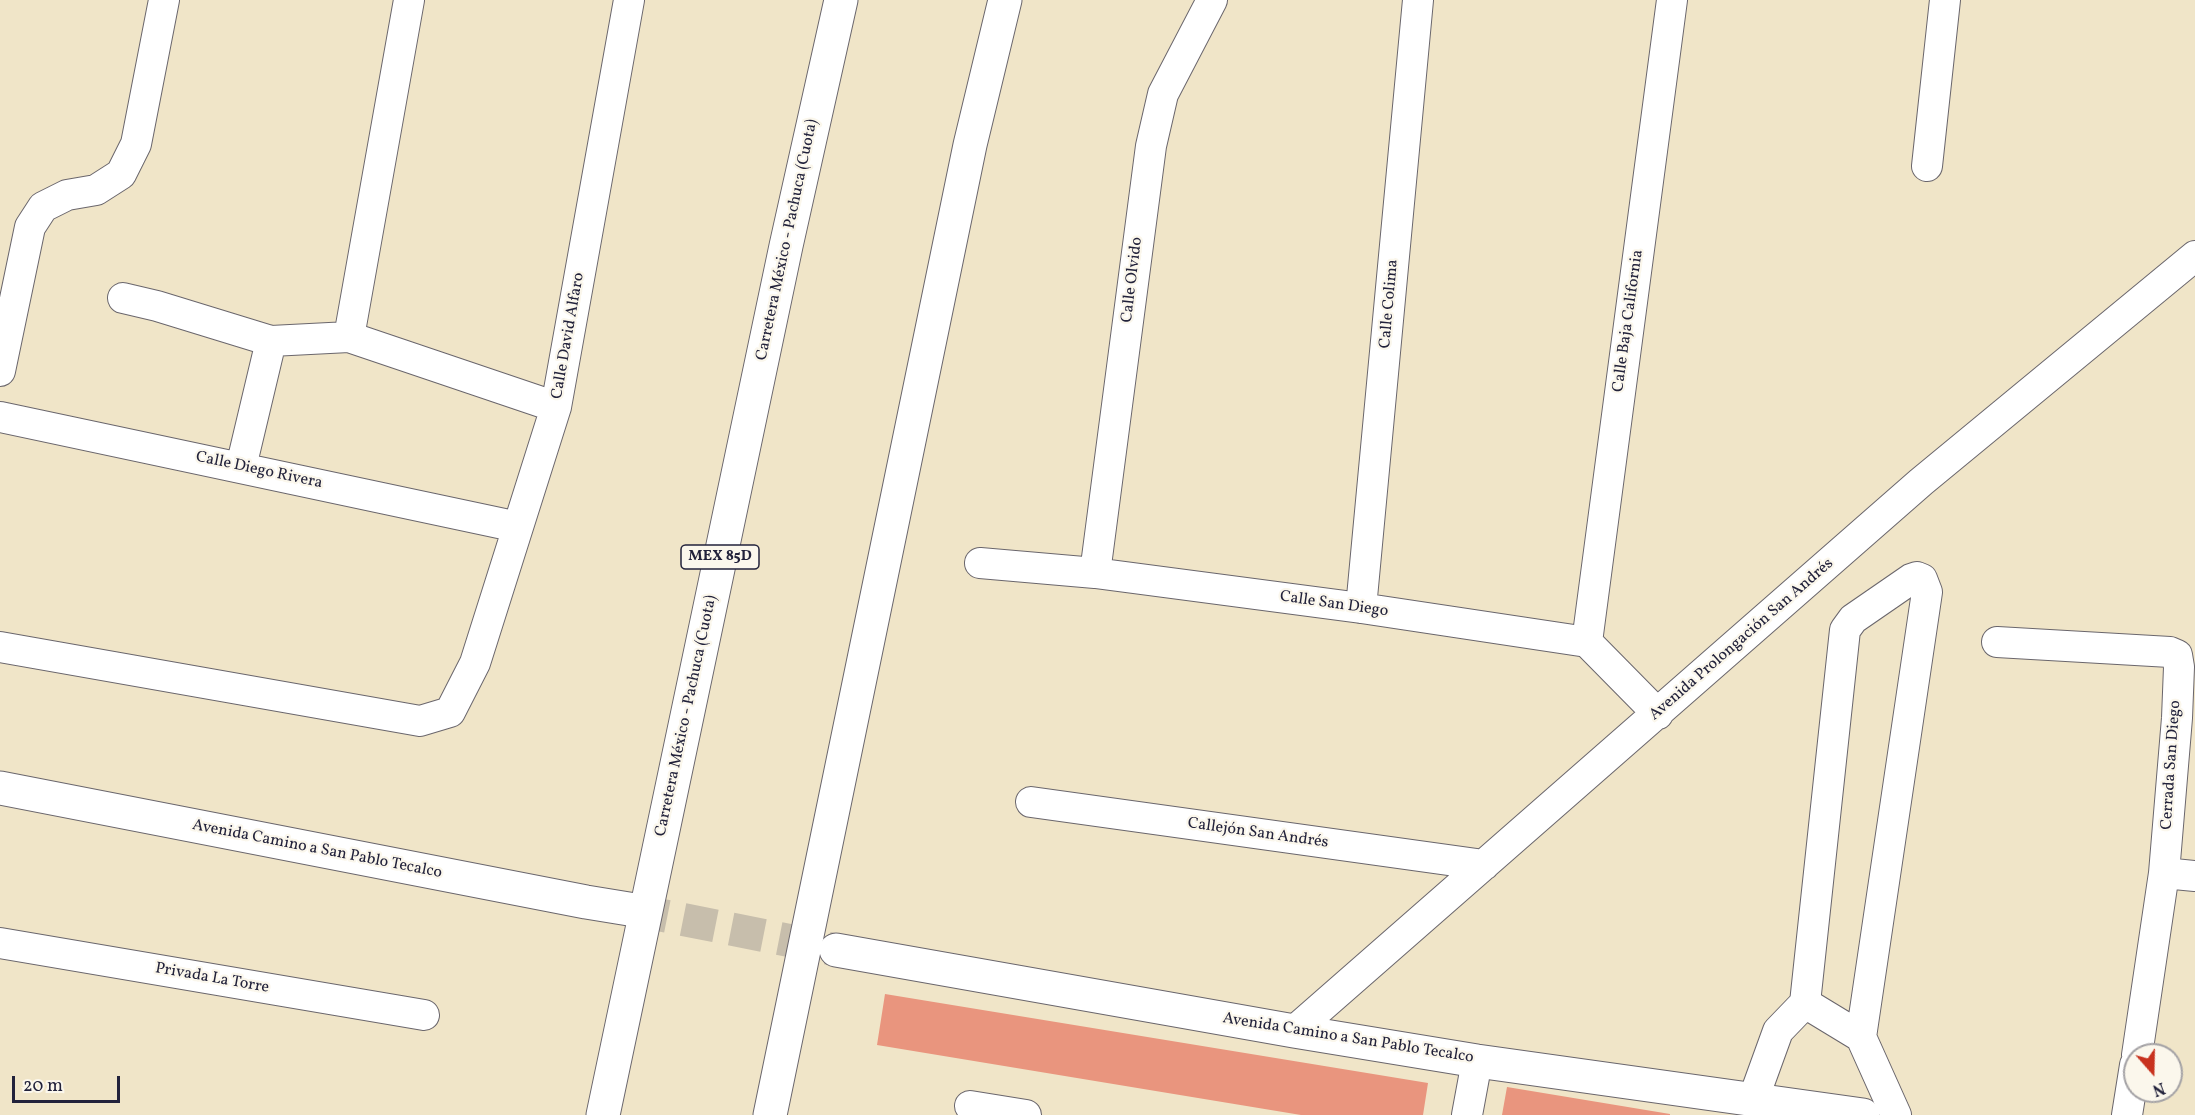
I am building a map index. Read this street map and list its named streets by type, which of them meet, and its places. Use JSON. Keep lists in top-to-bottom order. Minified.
{"streets":{"main road":["Carretera México - Pachuca (Cuota)","MEX 85D","Avenida Camino a San Pablo Tecalco"],"street":["Calle Olvido","Calle Colima","Calle Baja California","Calle David Alfaro","Calle Diego Rivera","Calle San Diego","Avenida Prolongación San Andrés","Cerrada San Diego","Callejón San Andrés","Privada La Torre"]},"crossings":[["Calle Olvido","Calle San Diego"],["Calle Colima","Calle San Diego"],["Calle Baja California","Calle San Diego"],["Calle David Alfaro","Calle Diego Rivera"],["Avenida Prolongación San Andrés","Callejón San Andrés"],["Avenida Prolongación San Andrés","Avenida Camino a San Pablo Tecalco"]],"scale_bar":"20 m","north":"bottom"}
